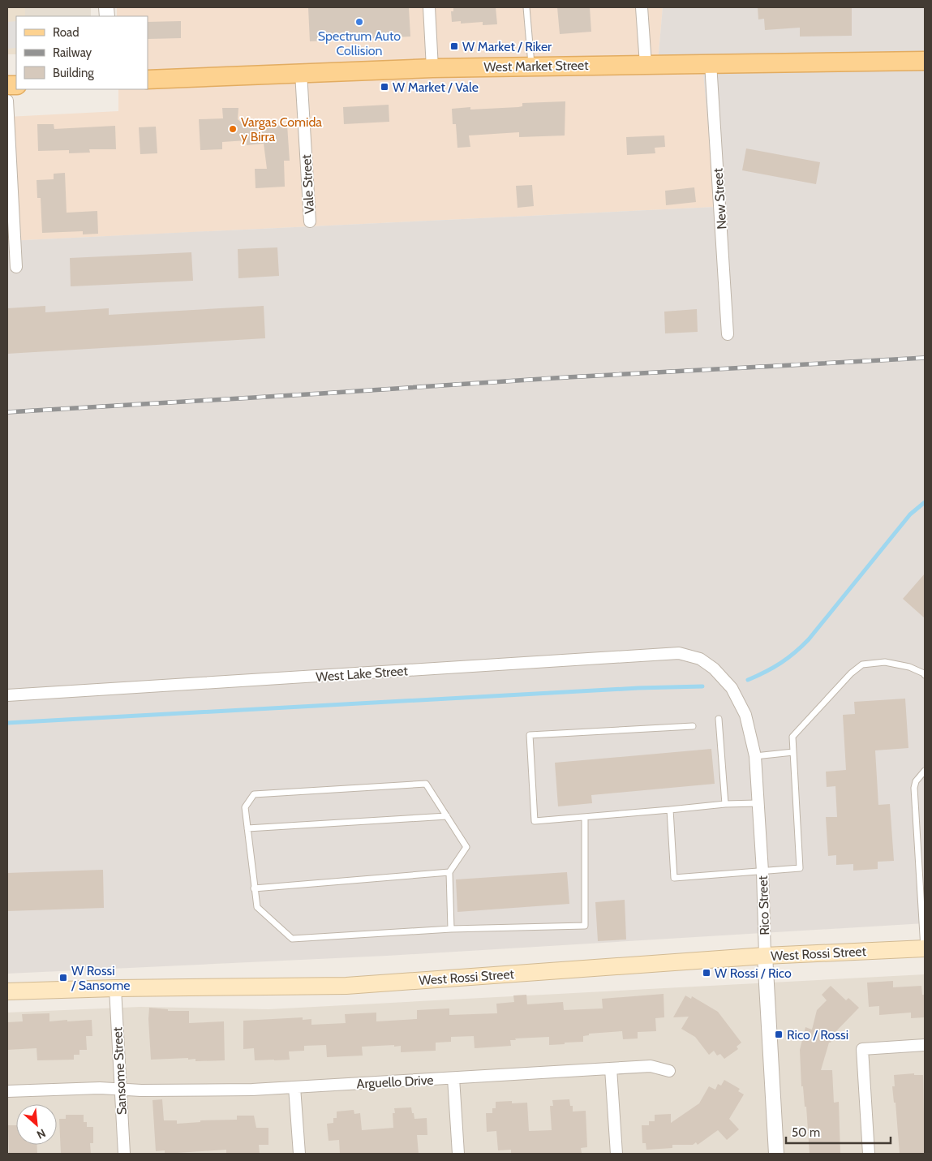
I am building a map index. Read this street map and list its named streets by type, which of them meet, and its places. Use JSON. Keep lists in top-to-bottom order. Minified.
{"streets":{"main road":["West Market Street","West Rossi Street"],"street":["Vale Street","New Street","West Lake Street","Rico Street","Sansome Street","Arguello Drive"]},"crossings":[["West Market Street","Vale Street"],["West Market Street","New Street"],["West Lake Street","Rico Street"],["Rico Street","West Rossi Street"],["West Rossi Street","Sansome Street"],["Sansome Street","Arguello Drive"]],"places":{"other":["Spectrum Auto Collision","Vargas Comida y Birra"],"transit":["W Market / Riker","W Market / Vale","W Rossi / Rico","W Rossi / Sansome","Rico / Rossi"]},"legend":["Road","Railway","Building"],"scale_bar":"50 m","north":"bottom right"}
